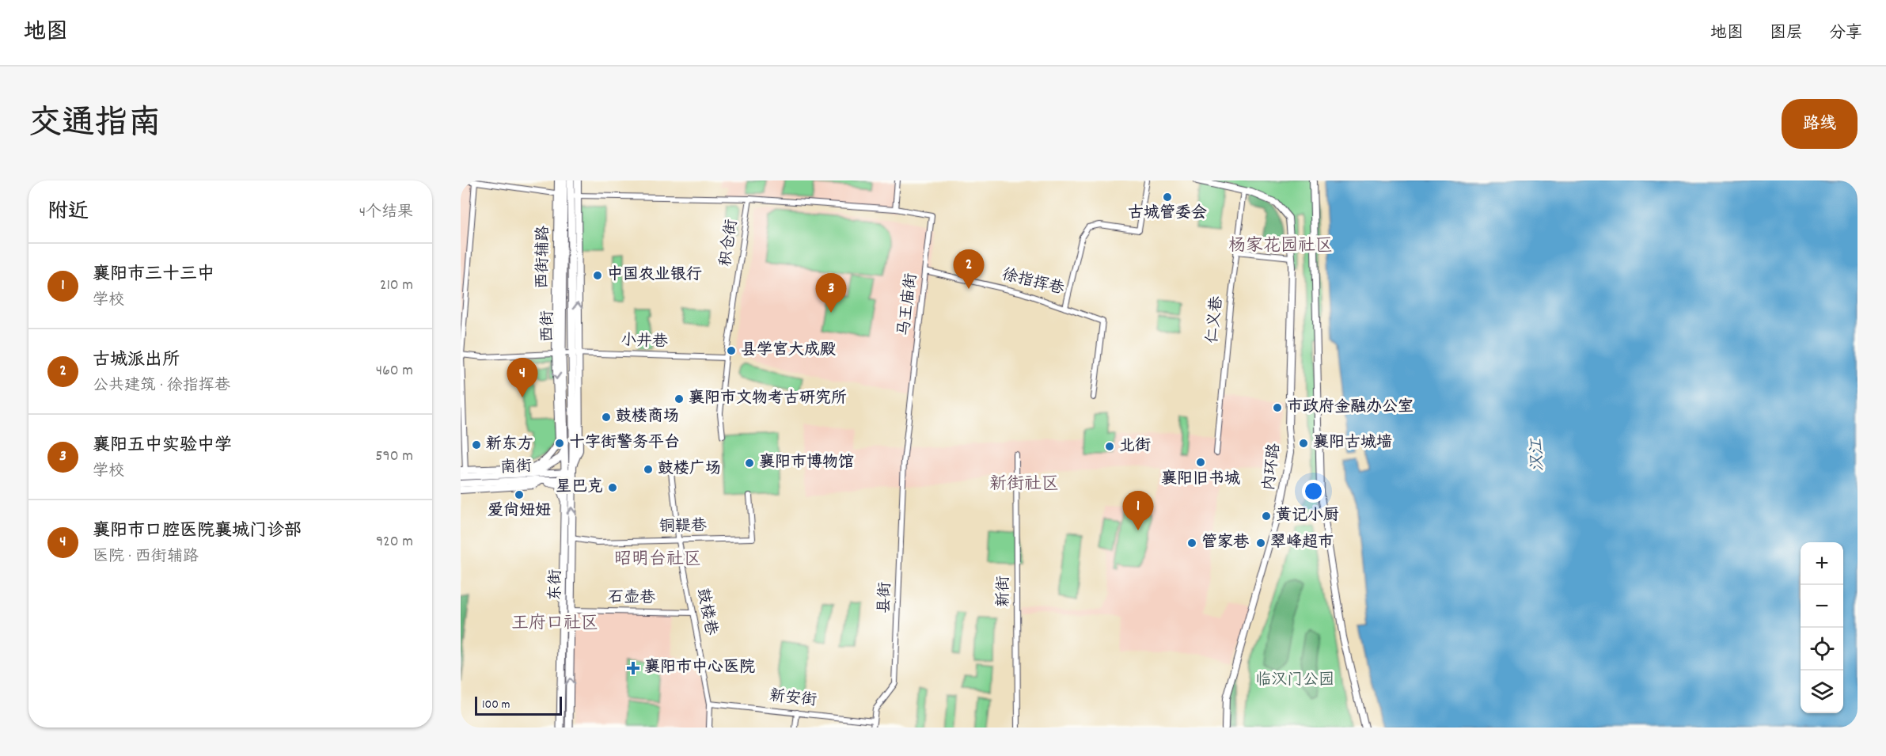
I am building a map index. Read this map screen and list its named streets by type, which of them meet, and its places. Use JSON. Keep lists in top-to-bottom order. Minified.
{"streets":{"main road":["西街","南街","东街"],"street":["积仓街","徐指挥巷","马王庙街","仁义巷","小井巷","内环路","铜鞮巷","新街","县街","石壶巷","鼓楼巷","新安街"]},"crossings":[["积仓街","小井巷"],["徐指挥巷","马王庙街"],["马王庙街","县街"],["仁义巷","内环路"],["西街","小井巷"],["西街","南街"],["西街","东街"],["南街","东街"],["铜鞮巷","东街"],["铜鞮巷","鼓楼巷"],["东街","石壶巷"],["县街","新安街"],["石壶巷","鼓楼巷"],["鼓楼巷","新安街"]],"districts":["杨家花园社区","新街社区","昭明台社区","王府口社区"],"water":["汉江"],"parks":["临汉门公园"],"places":{"other":["古城管委会","中国农业银行","县学宫大成殿","襄阳市文物考古研究所","市政府金融办公室","鼓楼商场","十字街警务平台","襄阳古城墙","新东方","北街","襄阳旧书城","襄阳市博物馆","鼓楼广场","星巴克","爱尚妞妞","黄记小厨","管家巷","翠峰超市"],"health":["襄阳市中心医院"]},"scale_bar":"100 m","page":{"header":"地图","nav":["地图","图层","分享"],"title":"交通指南","buttons":"路线","heading":["附近","4个结果"],"list":[{"mark":"1","name":"襄阳市三十三中","note":"学校","value":"210 m"},{"mark":"2","name":"古城派出所","note":"公共建筑 · 徐指挥巷","value":"460 m"},{"mark":"3","name":"襄阳五中实验中学","note":"学校","value":"590 m"},{"mark":"4","name":"襄阳市口腔医院襄城门诊部","note":"医院 · 西街辅路","value":"920 m"}],"pins":["2","3","4","1"],"map_buttons":["+","−"],"scale":"100 m"}}
